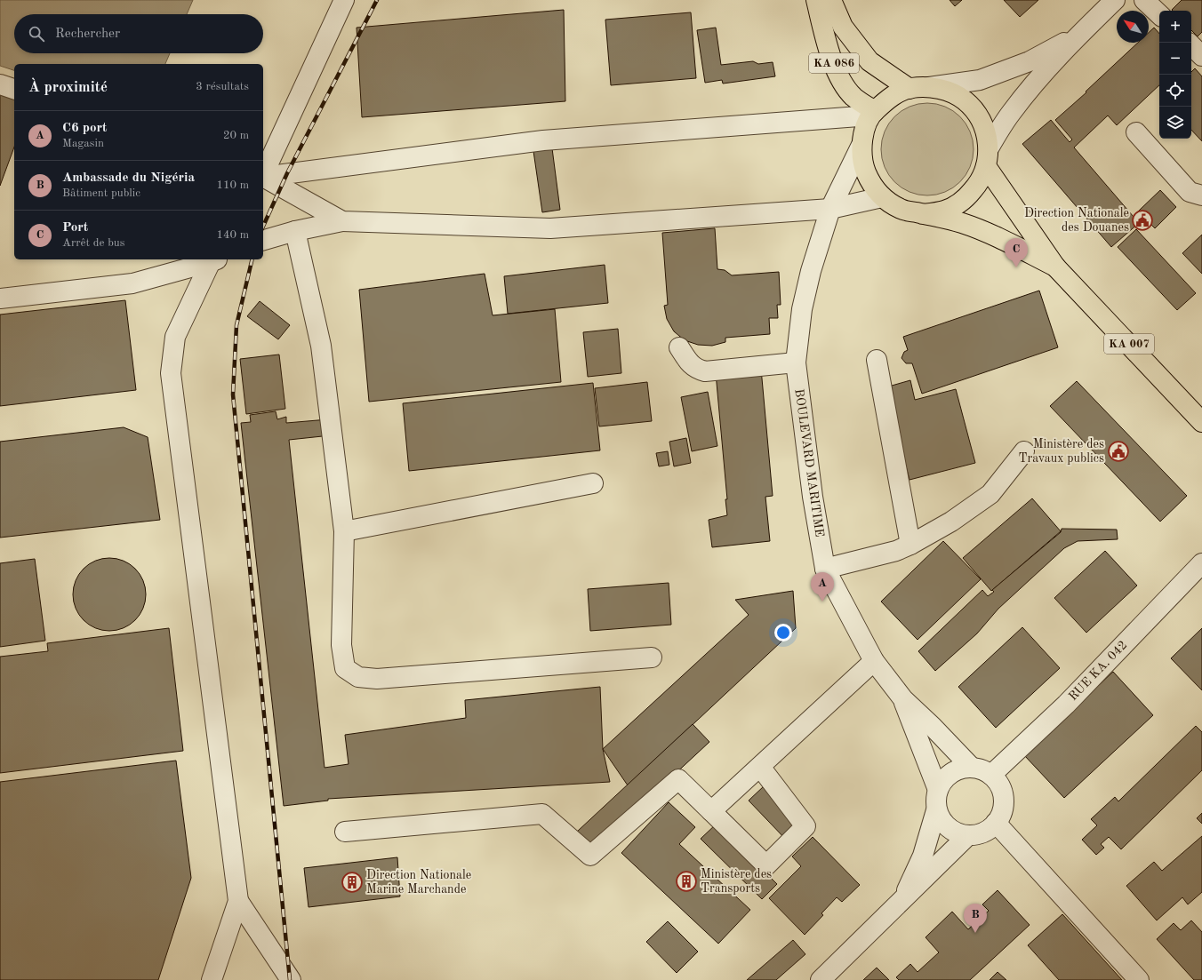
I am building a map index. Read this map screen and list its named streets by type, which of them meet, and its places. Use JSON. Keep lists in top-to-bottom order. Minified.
{"streets":{"main road":["KA 086","KA 007"],"street":["BOULEVARD MARITIME","RUE KA. 042"]},"crossings":[["KA 086","KA 007"],["KA 086","BOULEVARD MARITIME"],["KA 007","BOULEVARD MARITIME"],["BOULEVARD MARITIME","RUE KA. 042"]],"places":{"public building":["Direction Nationale des Douanes","Ministère des Travaux publics"],"building":["Ministère des Transports","Direction Nationale Marine Marchande"]},"north":"top left","page":{"map_buttons":["+","−"],"search":"Rechercher","heading":["À proximité","3 résultats"],"list":[{"mark":"A","name":"C6 port","note":"Magasin","value":"20 m"},{"mark":"B","name":"Ambassade du Nigéria","note":"Bâtiment public","value":"110 m"},{"mark":"C","name":"Port","note":"Arrêt de bus","value":"140 m"}],"pins":["C","A","B"]}}
